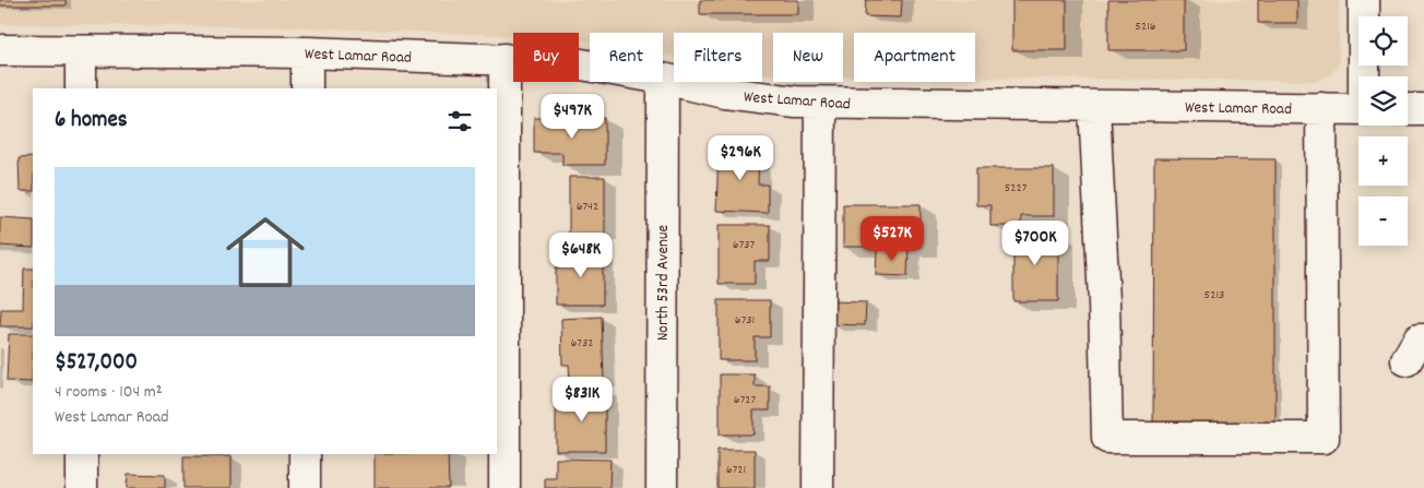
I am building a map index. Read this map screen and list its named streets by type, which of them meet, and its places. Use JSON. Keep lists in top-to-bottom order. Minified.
{"streets":{"street":["West Lamar Road","North 53rd Avenue"]},"house_numbers":["5216","5227","6742","6737","5213","6731","6732","6727","6721"],"page":{"map_buttons":["+","−"],"chip":["Buy","Rent","Filters","New","Apartment"],"heading":"6 homes","price":["$497K","$296K","$527K","$700K","$648K","$831K"],"list":[{"name":"$527,000","note":"4 rooms · 104 m² · West Lamar Road"}]}}
